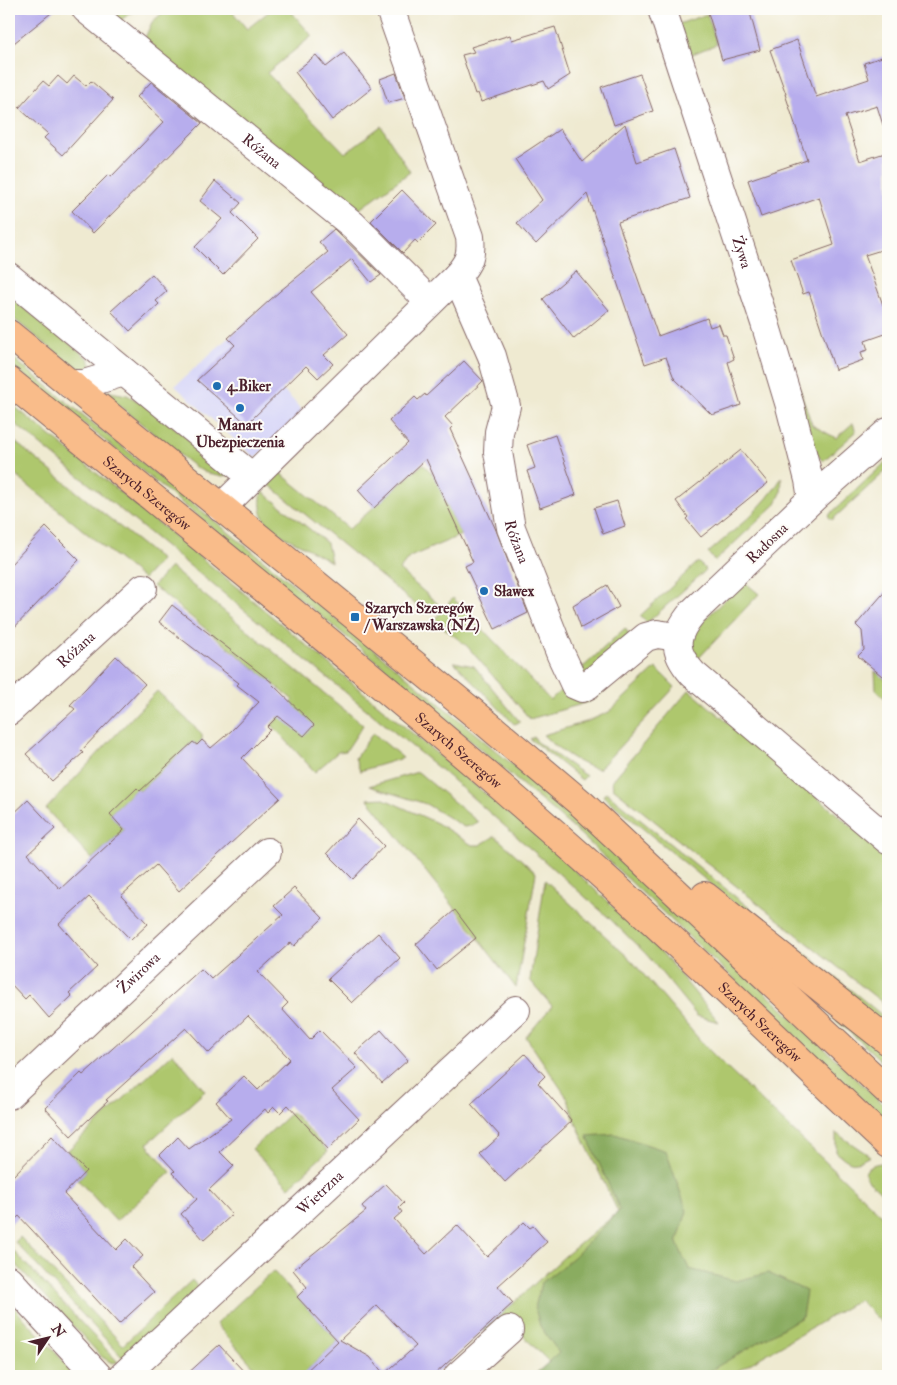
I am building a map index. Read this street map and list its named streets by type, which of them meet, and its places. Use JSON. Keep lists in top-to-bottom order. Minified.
{"streets":{"main road":["Szarych Szeregów"],"street":["Różana","Żywa","Radosna","Żwirowa","Wietrzna"]},"crossings":[["Różana","Radosna"],["Żywa","Radosna"]],"places":{"other":["4.Biker","Manart Ubezpieczenia","Sławex"],"transit":["Szarych Szeregów / Warszawska (NŻ)"]},"north":"top right"}
